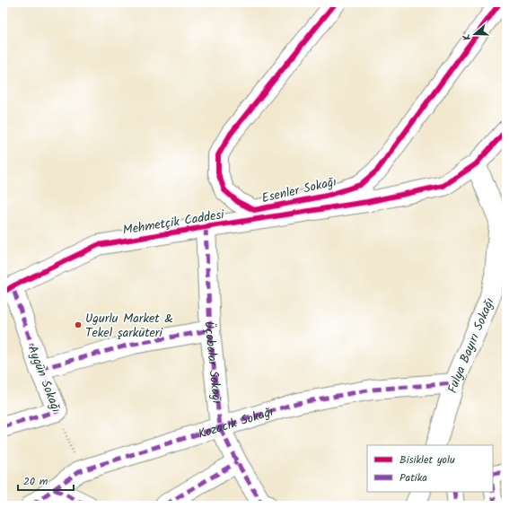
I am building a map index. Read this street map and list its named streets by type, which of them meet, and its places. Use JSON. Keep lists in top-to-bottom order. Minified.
{"streets":{"street":["Esenler Sokağı","Mehmetçik Caddesi","Fulya Bayırı Sokağı","Üçobalar Sokağı","Aygün Sokağı","Kozacık Sokağı"]},"crossings":[["Esenler Sokağı","Mehmetçik Caddesi"],["Mehmetçik Caddesi","Üçobalar Sokağı"],["Mehmetçik Caddesi","Aygün Sokağı"],["Fulya Bayırı Sokağı","Kozacık Sokağı"],["Üçobalar Sokağı","Kozacık Sokağı"],["Aygün Sokağı","Kozacık Sokağı"]],"places":["Ugurlu Market & Tekel şarküteri"],"legend":["Bisiklet yolu","Patika"],"scale_bar":"20 m","north":"left"}
